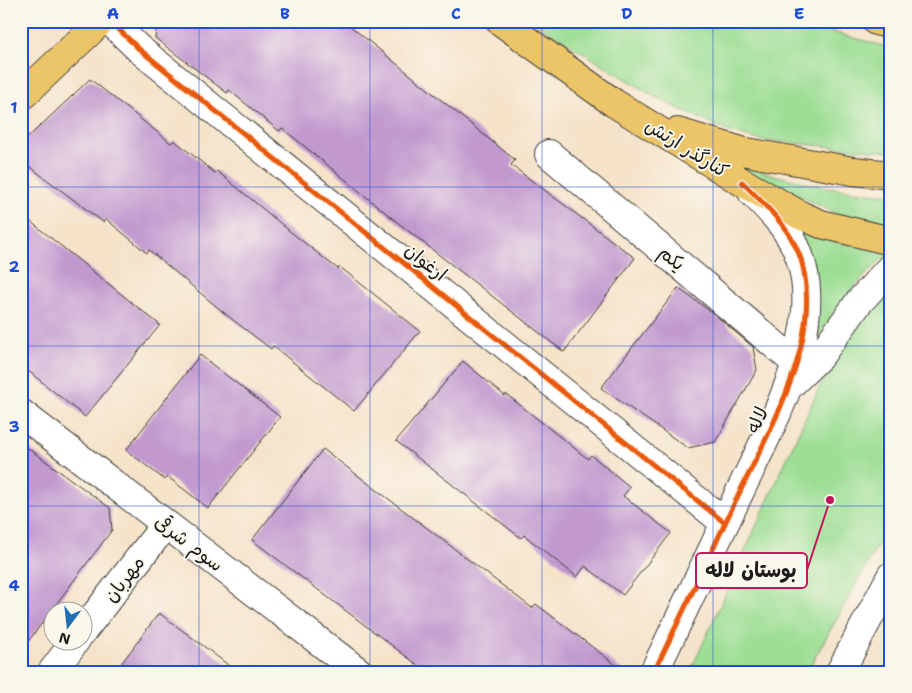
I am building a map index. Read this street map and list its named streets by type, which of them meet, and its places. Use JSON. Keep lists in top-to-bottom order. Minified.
{"streets":{"main road":["کنارگذر ارتش"],"street":["یکم","ارغوان","لاله","سوم شرقی","مهربان"]},"crossings":[["کنارگذر ارتش","لاله"],["یکم","لاله"],["ارغوان","لاله"],["سوم شرقی","مهربان"]],"places":["بوستان لاله"],"north":"bottom","grid":{"columns":["A","B","C","D","E"],"rows":["1","2","3","4"]}}
